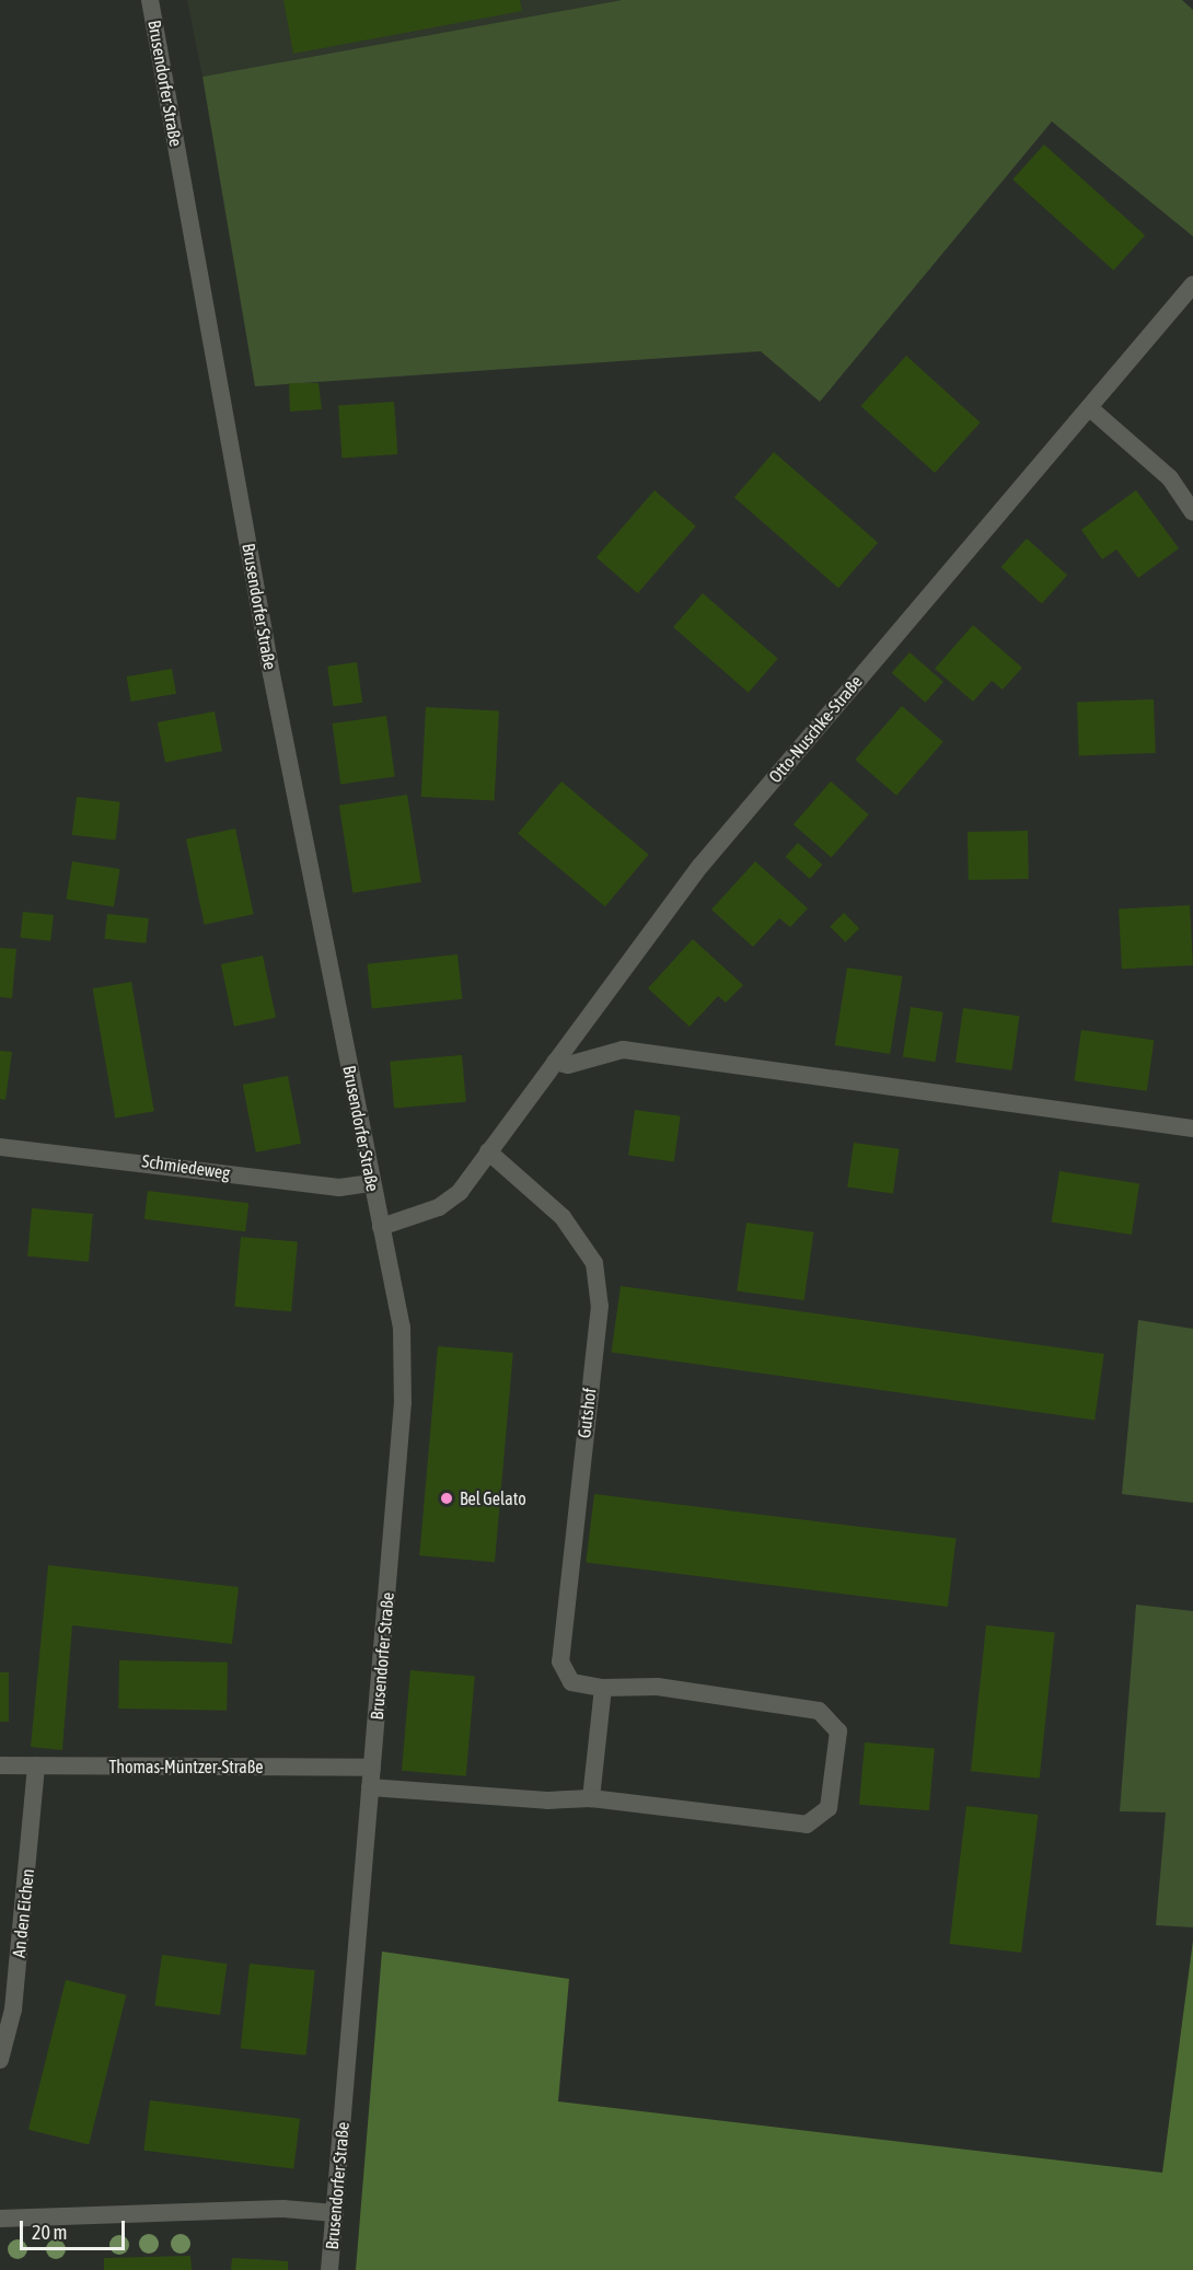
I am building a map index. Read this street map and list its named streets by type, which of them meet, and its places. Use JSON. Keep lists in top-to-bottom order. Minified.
{"streets":{"street":["Brusendorfer Straße","Otto-Nuschke-Straße","Schmiedeweg","Gutshof","Thomas-Müntzer-Straße","An den Eichen"]},"crossings":[["Brusendorfer Straße","Otto-Nuschke-Straße"],["Brusendorfer Straße","Schmiedeweg"],["Brusendorfer Straße","Gutshof"],["Brusendorfer Straße","Thomas-Müntzer-Straße"],["Otto-Nuschke-Straße","Gutshof"],["Thomas-Müntzer-Straße","An den Eichen"]],"places":["Bel Gelato"],"scale_bar":"20 m"}
